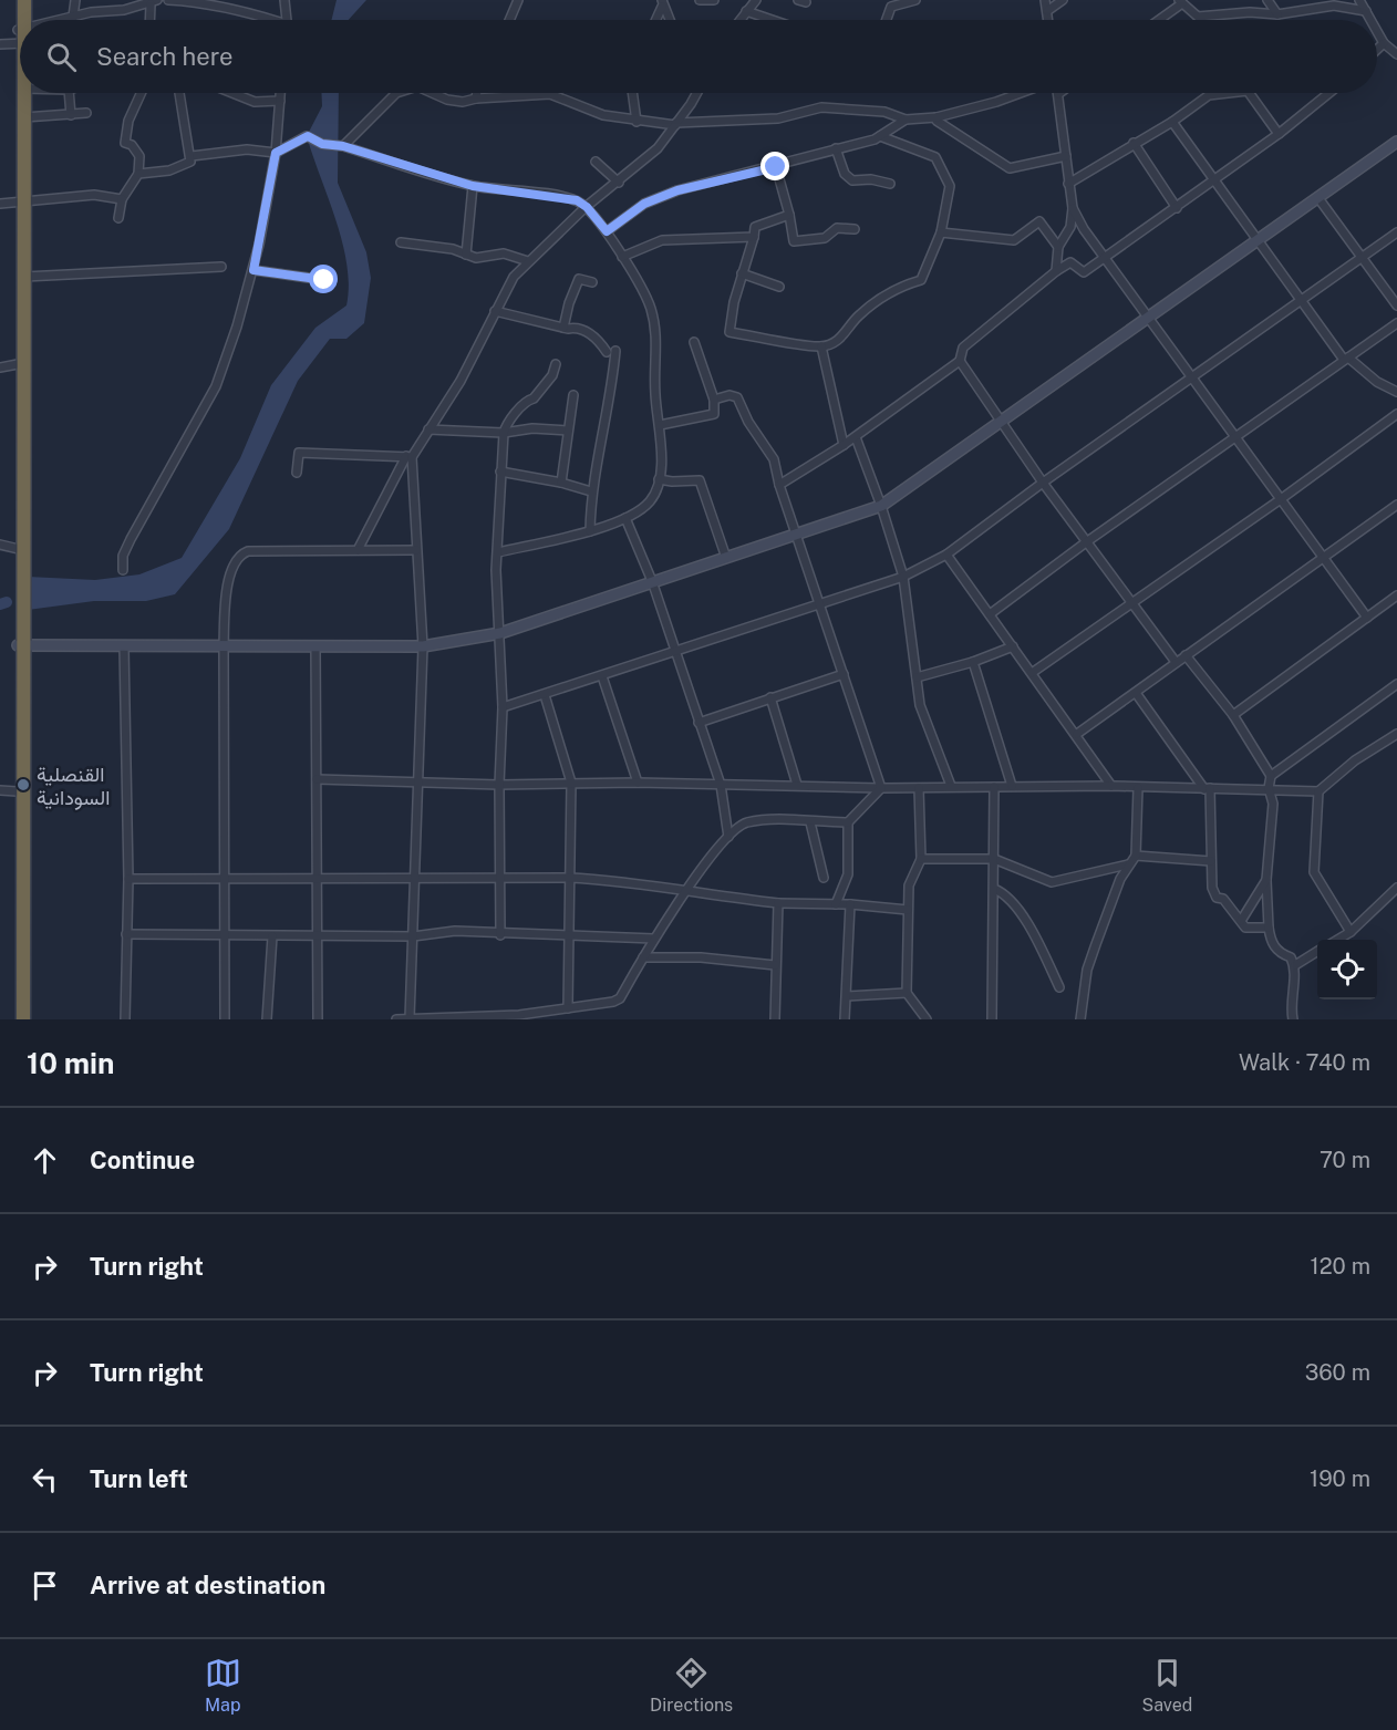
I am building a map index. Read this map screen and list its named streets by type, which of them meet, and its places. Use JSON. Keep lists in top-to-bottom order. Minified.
{"places":["القنصلية السودانية"],"page":{"search":"Search here","heading":["10 min","Walk · 740 m"],"list":[["Continue","70 m"],["Turn right","120 m"],["Turn right","360 m"],["Turn left","190 m"],"Arrive at destination"],"nav":["Map","Directions","Saved"]}}
